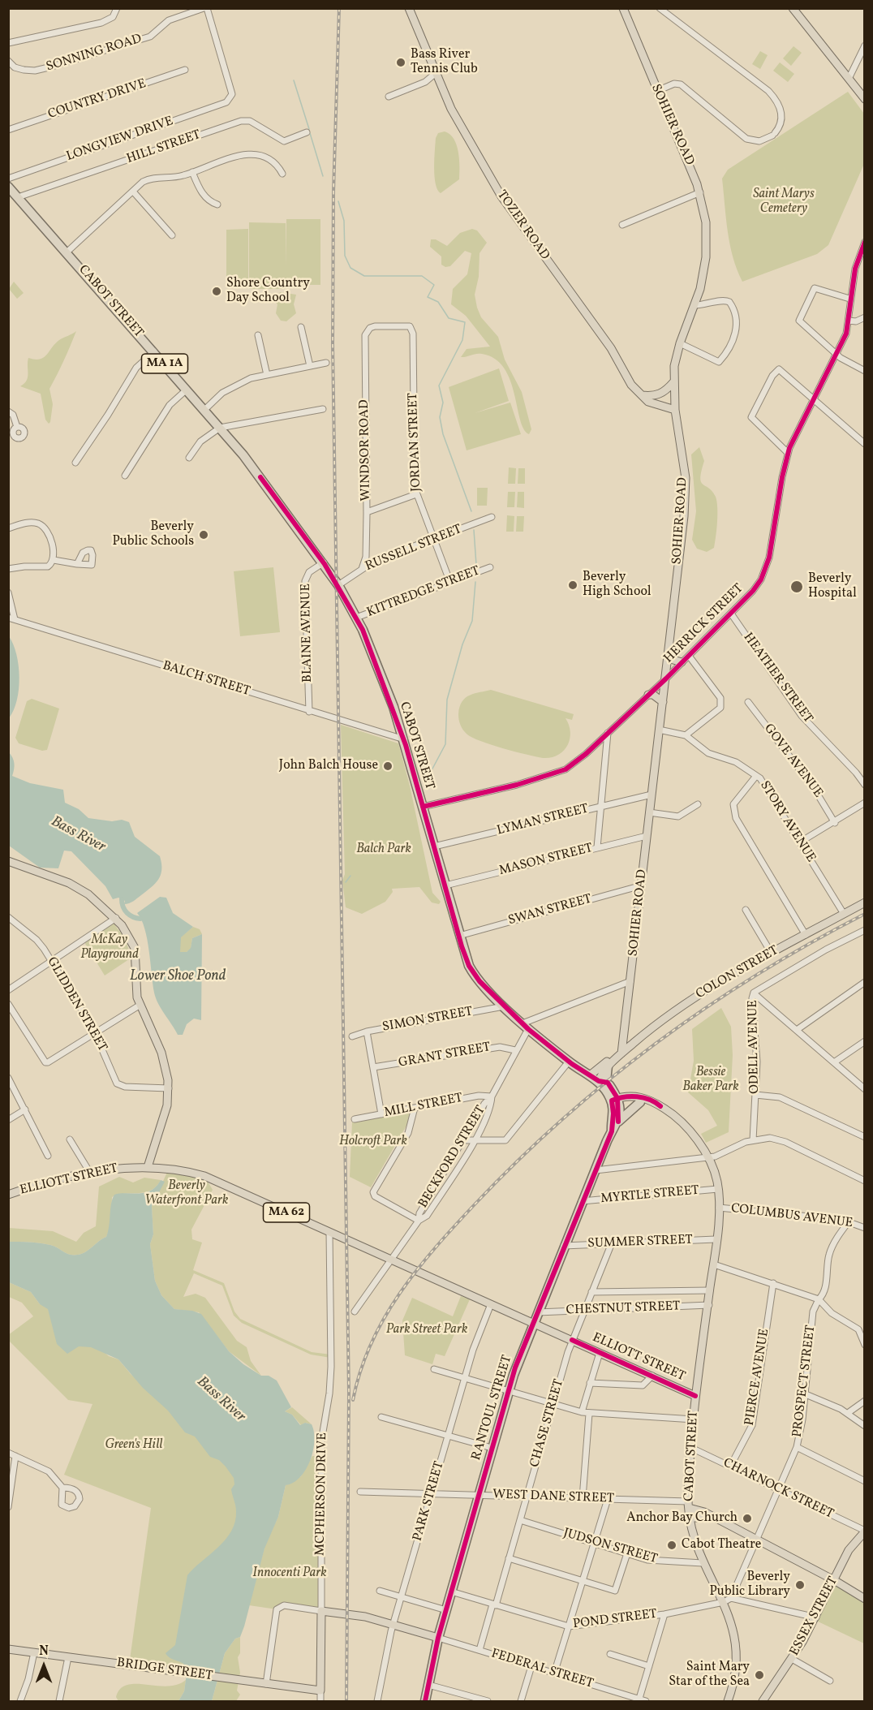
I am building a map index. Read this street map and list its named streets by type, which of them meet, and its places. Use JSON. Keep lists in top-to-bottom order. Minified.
{"streets":{"highway":["CABOT STREET","MA 1A","RANTOUL STREET"],"main road":["SOHIER ROAD","TOZER ROAD","COLON STREET","ELLIOTT STREET","MA 62","ESSEX STREET","BRIDGE STREET"],"street":["SONNING ROAD","COUNTRY DRIVE","LONGVIEW DRIVE","HILL STREET","JORDAN STREET","WINDSOR ROAD","RUSSELL STREET","KITTREDGE STREET","HERRICK STREET","BLAINE AVENUE","HEATHER STREET","BALCH STREET","GOVE AVENUE","LYMAN STREET","STORY AVENUE","MASON STREET","SWAN STREET","GLIDDEN STREET","SIMON STREET","ODELL AVENUE","GRANT STREET","MILL STREET","BECKFORD STREET","MYRTLE STREET","COLUMBUS AVENUE","SUMMER STREET","CHESTNUT STREET","PIERCE AVENUE","PROSPECT STREET","CHASE STREET","CHARNOCK STREET","MCPHERSON DRIVE","WEST DANE STREET","PARK STREET","JUDSON STREET","POND STREET","FEDERAL STREET"]},"crossings":[["SOHIER ROAD","HERRICK STREET"],["SOHIER ROAD","LYMAN STREET"],["SOHIER ROAD","STORY AVENUE"],["SOHIER ROAD","MASON STREET"],["SOHIER ROAD","SWAN STREET"],["SOHIER ROAD","COLON STREET"],["HILL STREET","CABOT STREET"],["CABOT STREET","RUSSELL STREET"],["CABOT STREET","KITTREDGE STREET"],["CABOT STREET","HERRICK STREET"],["CABOT STREET","BLAINE AVENUE"],["CABOT STREET","BALCH STREET"],["CABOT STREET","LYMAN STREET"],["CABOT STREET","MASON STREET"],["CABOT STREET","SWAN STREET"],["CABOT STREET","COLON STREET"],["CABOT STREET","SIMON STREET"],["CABOT STREET","BECKFORD STREET"],["CABOT STREET","ELLIOTT STREET"],["CABOT STREET","MYRTLE STREET"],["CABOT STREET","COLUMBUS AVENUE"],["CABOT STREET","SUMMER STREET"],["CABOT STREET","CHESTNUT STREET"],["CABOT STREET","PROSPECT STREET"],["CABOT STREET","RANTOUL STREET"],["CABOT STREET","CHARNOCK STREET"],["CABOT STREET","WEST DANE STREET"],["CABOT STREET","JUDSON STREET"],["CABOT STREET","POND STREET"],["JORDAN STREET","WINDSOR ROAD"],["JORDAN STREET","RUSSELL STREET"],["JORDAN STREET","KITTREDGE STREET"],["WINDSOR ROAD","RUSSELL STREET"],["HERRICK STREET","HEATHER STREET"],["BLAINE AVENUE","BALCH STREET"],["STORY AVENUE","COLON STREET"],["GRANT STREET","BECKFORD STREET"],["MILL STREET","BECKFORD STREET"],["BECKFORD STREET","ELLIOTT STREET"],["ELLIOTT STREET","RANTOUL STREET"],["ELLIOTT STREET","CHASE STREET"],["ELLIOTT STREET","MCPHERSON DRIVE"],["ELLIOTT STREET","PARK STREET"],["MYRTLE STREET","RANTOUL STREET"],["COLUMBUS AVENUE","PROSPECT STREET"],["SUMMER STREET","RANTOUL STREET"],["SUMMER STREET","CHASE STREET"],["CHESTNUT STREET","RANTOUL STREET"],["CHESTNUT STREET","CHASE STREET"],["PIERCE AVENUE","CHARNOCK STREET"],["PROSPECT STREET","CHARNOCK STREET"],["PROSPECT STREET","POND STREET"],["RANTOUL STREET","WEST DANE STREET"],["RANTOUL STREET","POND STREET"],["RANTOUL STREET","FEDERAL STREET"],["CHASE STREET","WEST DANE STREET"],["CHASE STREET","JUDSON STREET"],["CHASE STREET","POND STREET"],["CHASE STREET","FEDERAL STREET"],["CHARNOCK STREET","ESSEX STREET"],["WEST DANE STREET","PARK STREET"]],"water":["Bass River","Lower Shoe Pond"],"parks":["Saint Marys Cemetery","Balch Park","McKay Playground","Bessie Baker Park","Holcroft Park","Beverly Waterfront Park","Park Street Park","Green's Hill","Innocenti Park"],"places":["Bass River Tennis Club","Shore Country Day School","Beverly Public Schools","Beverly High School","Beverly Hospital","John Balch House","Anchor Bay Church","Cabot Theatre","Beverly Public Library","Saint Mary Star of the Sea"],"north":"top"}
